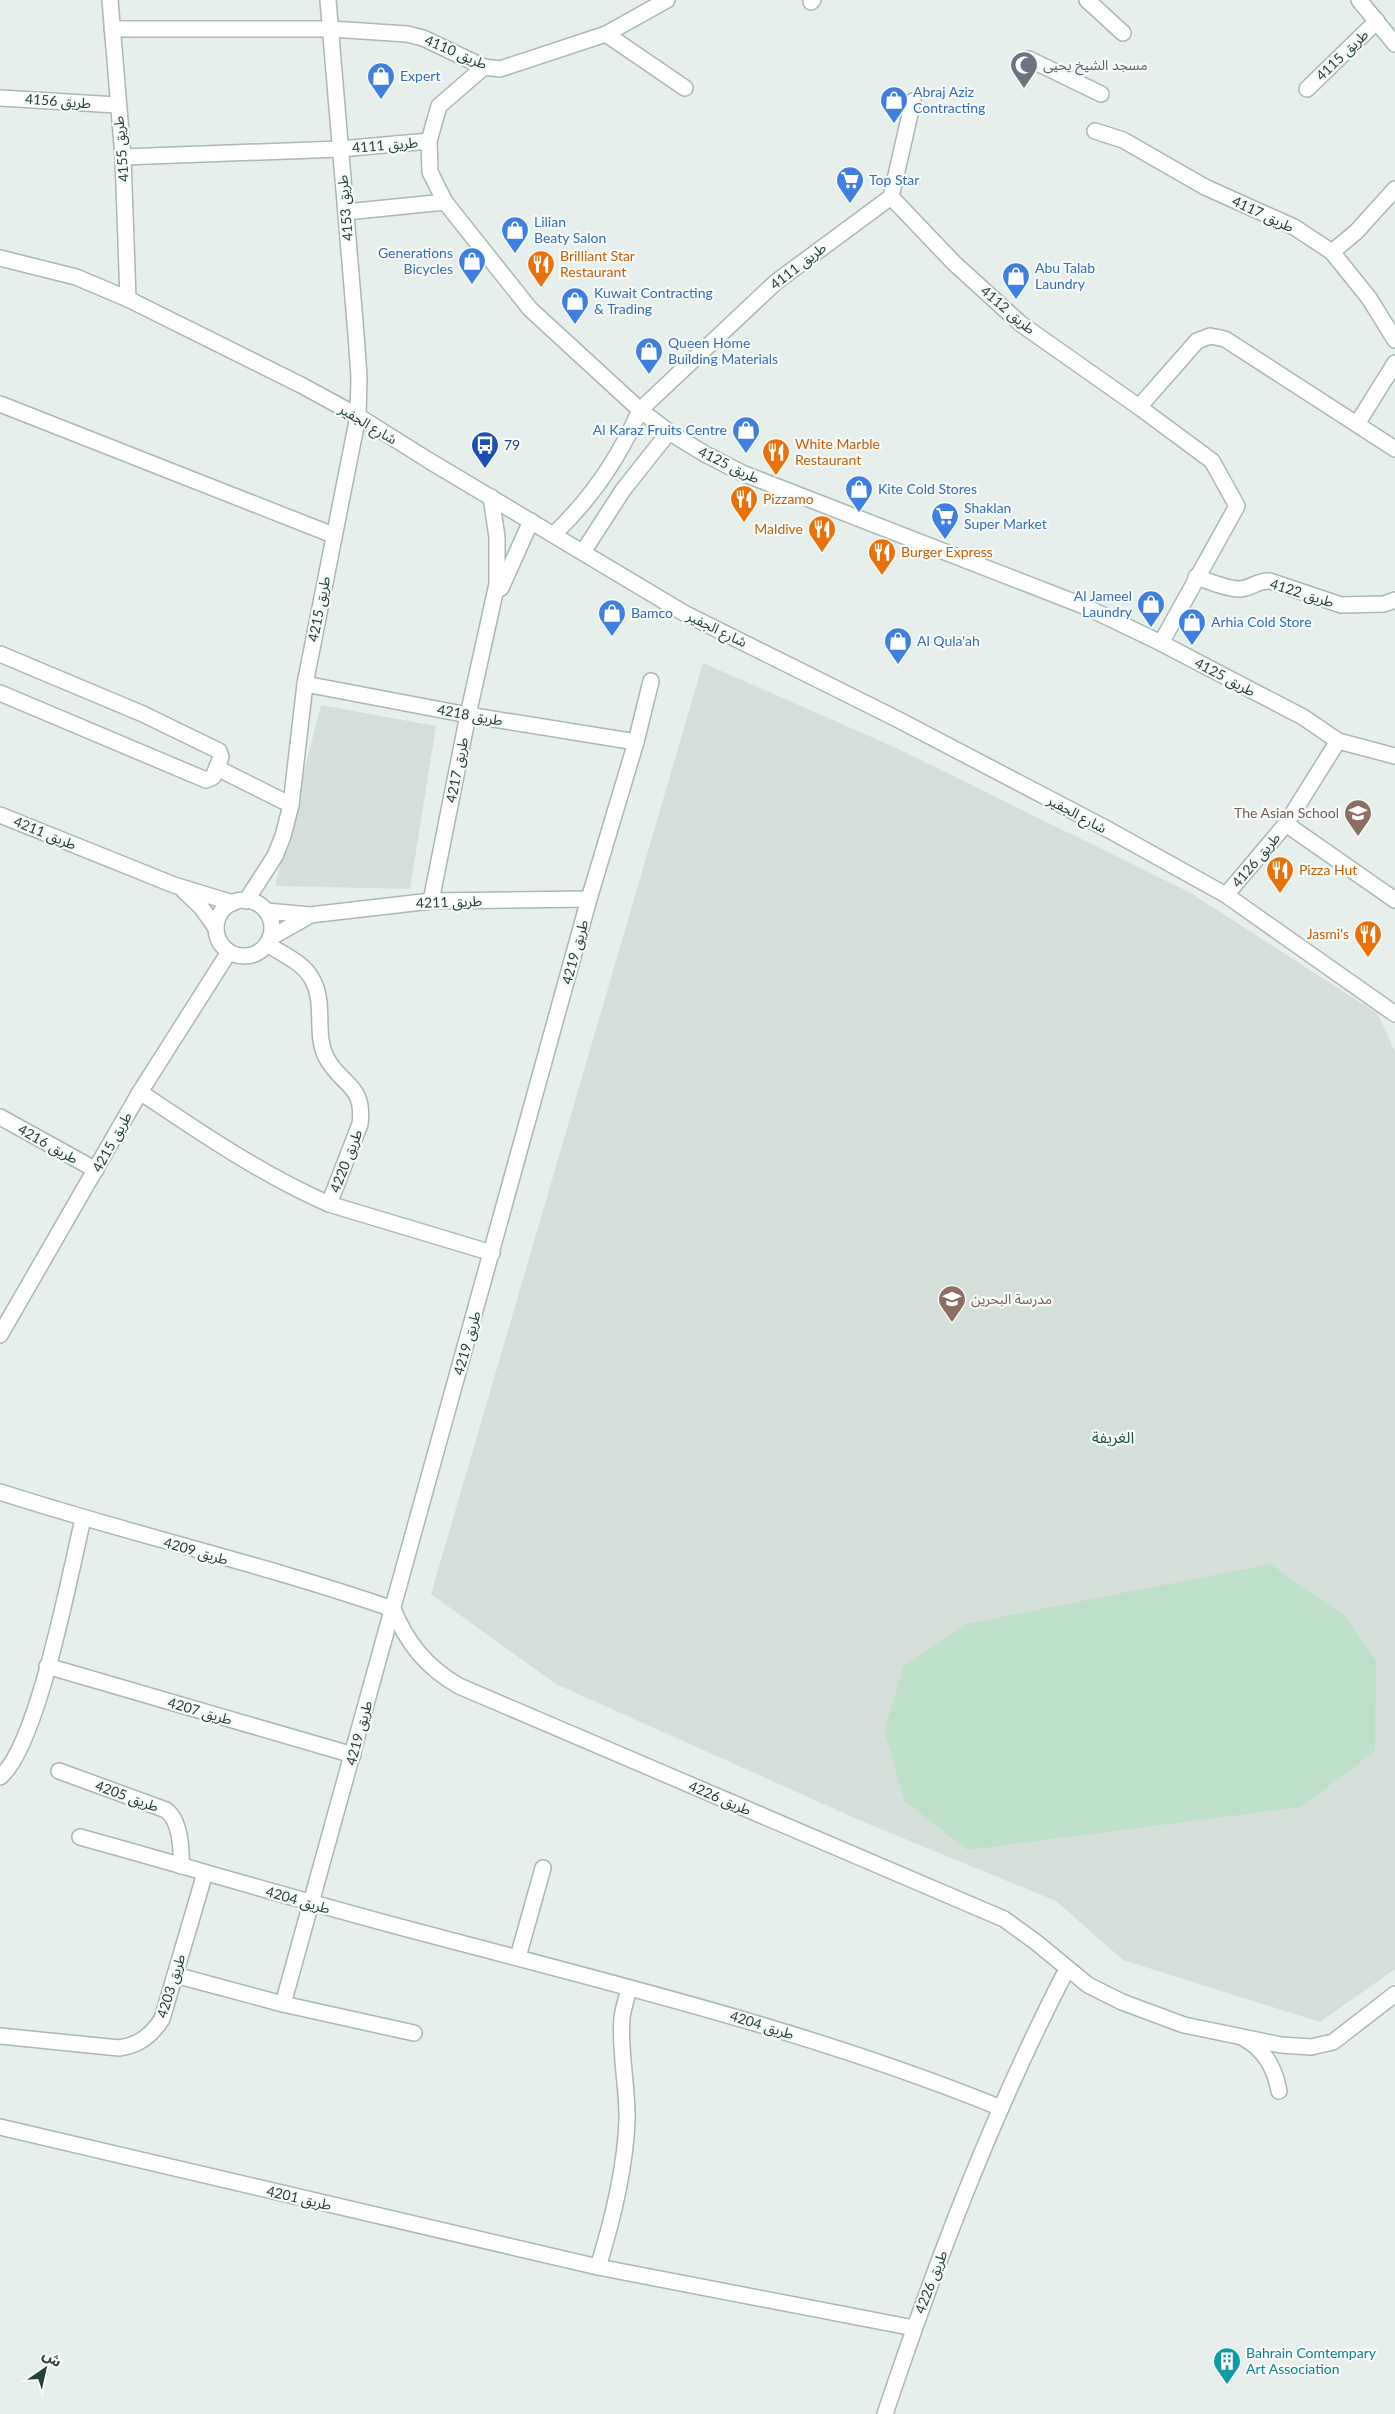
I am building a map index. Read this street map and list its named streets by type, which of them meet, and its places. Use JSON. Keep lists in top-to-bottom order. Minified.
{"streets":{"street":["طريق 4110","طريق 4115","طريق 4156","طريق 4111","طريق 4155","طريق 4153","طريق 4117","طريق 4112","شارع الجفير","طريق 4125","طريق 4122","طريق 4215","طريق 4218","طريق 4217","طريق 4211","طريق 4126","طريق 4219","طريق 4216","طريق 4220","طريق 4209","طريق 4207","طريق 4205","طريق 4226","طريق 4204","طريق 4203","طريق 4201"]},"crossings":[["طريق 4110","طريق 4111"],["طريق 4110","طريق 4155"],["طريق 4110","طريق 4153"],["طريق 4156","طريق 4155"],["طريق 4111","طريق 4155"],["طريق 4111","طريق 4153"],["طريق 4111","طريق 4112"],["طريق 4111","شارع الجفير"],["طريق 4111","طريق 4125"],["طريق 4155","شارع الجفير"],["طريق 4153","شارع الجفير"],["طريق 4153","طريق 4215"],["طريق 4112","طريق 4122"],["شارع الجفير","طريق 4215"],["شارع الجفير","طريق 4217"],["شارع الجفير","طريق 4126"],["طريق 4125","طريق 4126"],["طريق 4215","طريق 4218"],["طريق 4215","طريق 4211"],["طريق 4215","طريق 4216"],["طريق 4215","طريق 4220"],["طريق 4218","طريق 4217"],["طريق 4218","طريق 4219"],["طريق 4217","طريق 4211"],["طريق 4211","طريق 4219"],["طريق 4211","طريق 4220"],["طريق 4219","طريق 4220"],["طريق 4219","طريق 4209"],["طريق 4219","طريق 4207"],["طريق 4219","طريق 4226"],["طريق 4219","طريق 4204"],["طريق 4209","طريق 4226"],["طريق 4205","طريق 4204"],["طريق 4226","طريق 4204"],["طريق 4226","طريق 4201"],["طريق 4204","طريق 4203"]],"districts":["الغريفة"],"places":{"mosque":["مسجد الشيخ يحيى"],"shop":["Expert","Abraj Aziz Contracting","Lilian Beaty Salon","Generations Bicycles","Abu Talab Laundry","Kuwait Contracting & Trading","Queen Home Building Materials","Al Karaz Fruits Centre","Kite Cold Stores","Al Jameel Laundry","Bamco","Arhia Cold Store","Al Qula'ah"],"supermarket":["Top Star","Shaklan Super Market"],"restaurant":["Brilliant Star Restaurant","White Marble Restaurant","Pizzamo","Maldive","Burger Express","Pizza Hut","Jasmi's"],"bus stop":["79"],"school or university":["The Asian School","مدرسة البحرين"],"building":["Bahrain Comtempary Art Association"]},"north":"top right"}
